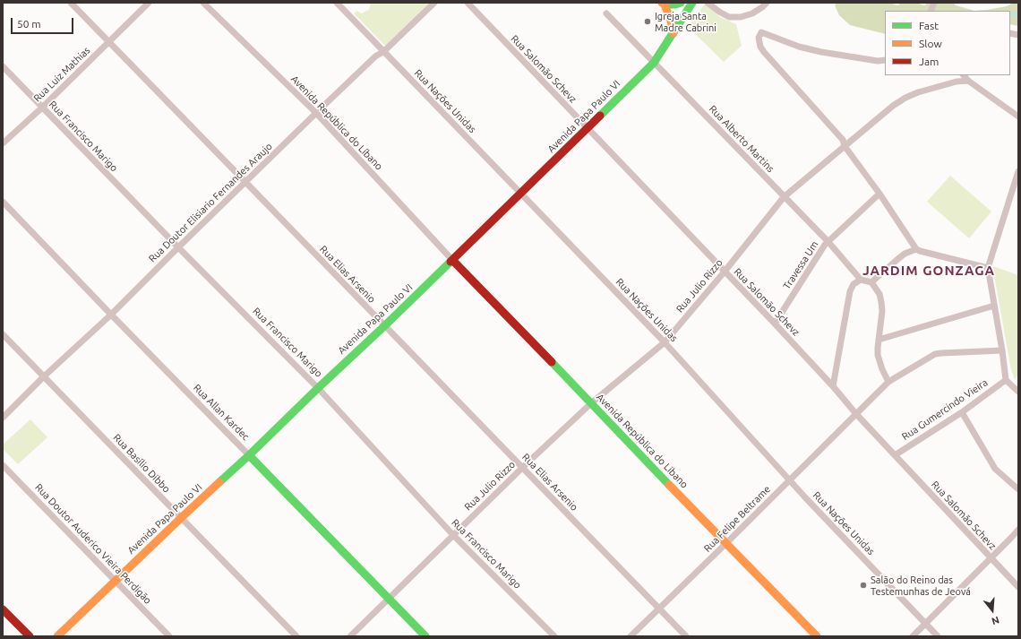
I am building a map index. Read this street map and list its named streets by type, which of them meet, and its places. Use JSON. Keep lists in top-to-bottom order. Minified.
{"streets":{"main road":["Avenida Papa Paulo VI","Rua Allan Kardec","Avenida República do Libano"],"street":["Rua Salomão Schevz","Rua Luiz Mathias","Rua Nações Unidas","Avenida República do Líbano","Rua Francisco Marigo","Rua Alberto Martins","Rua Doutor Elisiario Fernandes Araujo","Travessa Um","Rua Elias Arsenio","Rua Julio Rizzo","Rua Gumercindo Vieira","Rua Basílio Dibbo","Rua Felipe Beltrame","Rua Doutor Auderico Vieira Perdigão"]},"crossings":[["Rua Salomão Schevz","Avenida Papa Paulo VI"],["Rua Salomão Schevz","Travessa Um"],["Rua Salomão Schevz","Rua Julio Rizzo"],["Rua Salomão Schevz","Rua Gumercindo Vieira"],["Rua Salomão Schevz","Rua Felipe Beltrame"],["Rua Luiz Mathias","Rua Francisco Marigo"],["Rua Luiz Mathias","Rua Elias Arsenio"],["Rua Nações Unidas","Avenida Papa Paulo VI"],["Rua Nações Unidas","Rua Doutor Elisiario Fernandes Araujo"],["Rua Nações Unidas","Rua Julio Rizzo"],["Rua Nações Unidas","Rua Felipe Beltrame"],["Avenida Papa Paulo VI","Avenida República do Líbano"],["Avenida Papa Paulo VI","Rua Francisco Marigo"],["Avenida Papa Paulo VI","Rua Alberto Martins"],["Avenida Papa Paulo VI","Rua Elias Arsenio"],["Avenida Papa Paulo VI","Rua Allan Kardec"],["Avenida Papa Paulo VI","Avenida República do Libano"],["Avenida Papa Paulo VI","Rua Basílio Dibbo"],["Avenida Papa Paulo VI","Rua Doutor Auderico Vieira Perdigão"],["Avenida República do Líbano","Rua Doutor Elisiario Fernandes Araujo"],["Avenida República do Líbano","Avenida República do Libano"],["Rua Francisco Marigo","Rua Doutor Elisiario Fernandes Araujo"],["Rua Francisco Marigo","Rua Julio Rizzo"],["Rua Alberto Martins","Travessa Um"],["Rua Alberto Martins","Rua Julio Rizzo"],["Rua Doutor Elisiario Fernandes Araujo","Rua Elias Arsenio"],["Rua Doutor Elisiario Fernandes Araujo","Rua Allan Kardec"],["Rua Doutor Elisiario Fernandes Araujo","Rua Basílio Dibbo"],["Rua Elias Arsenio","Rua Julio Rizzo"],["Rua Elias Arsenio","Rua Felipe Beltrame"],["Rua Julio Rizzo","Rua Allan Kardec"],["Rua Julio Rizzo","Avenida República do Libano"],["Avenida República do Libano","Rua Felipe Beltrame"]],"districts":["JARDIM GONZAGA"],"places":["Igreja Santa Madre Cabrini","Salão do Reino das Testemunhas de Jeová"],"legend":["Fast","Slow","Jam"],"scale_bar":"50 m","north":"bottom"}
